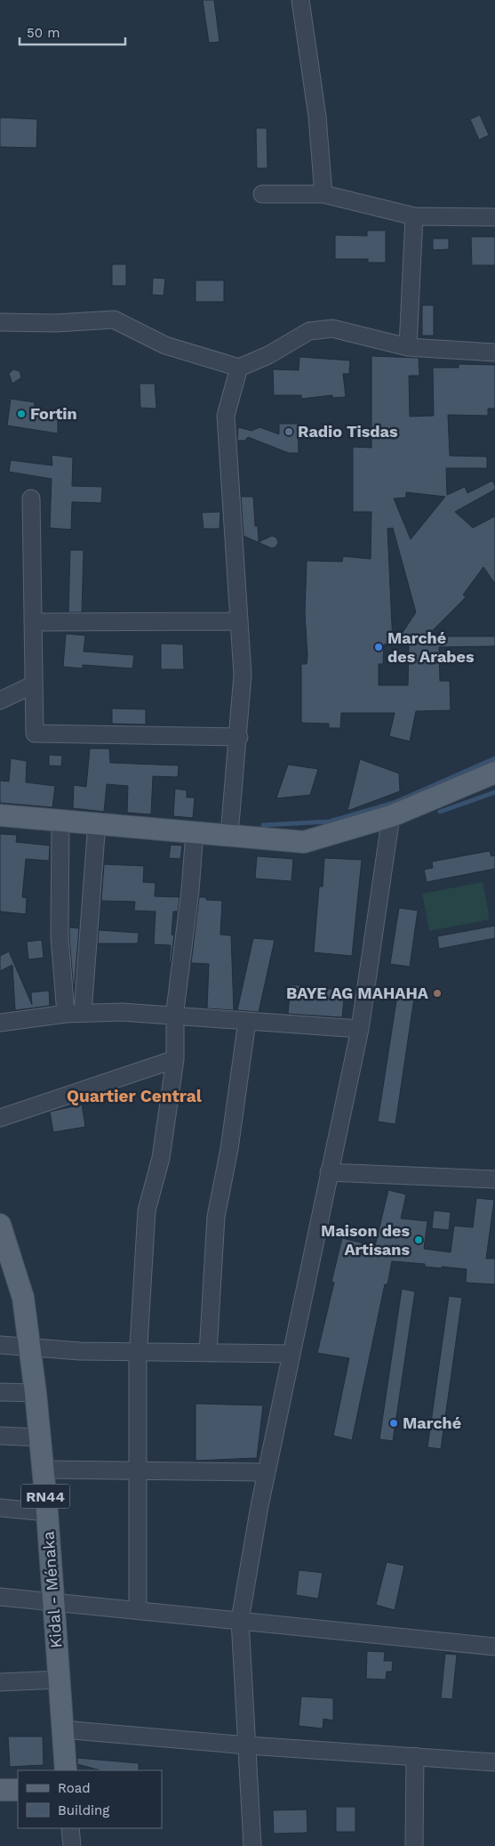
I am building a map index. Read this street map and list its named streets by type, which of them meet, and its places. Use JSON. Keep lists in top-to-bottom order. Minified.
{"streets":{"main road":["RN44","Kidal - Ménaka"]},"districts":["Quartier Central"],"places":["Fortin","Radio Tisdas","Marché des Arabes","BAYE AG MAHAHA","Maison des Artisans","Marché"],"legend":["Road","Building"],"scale_bar":"50 m"}
